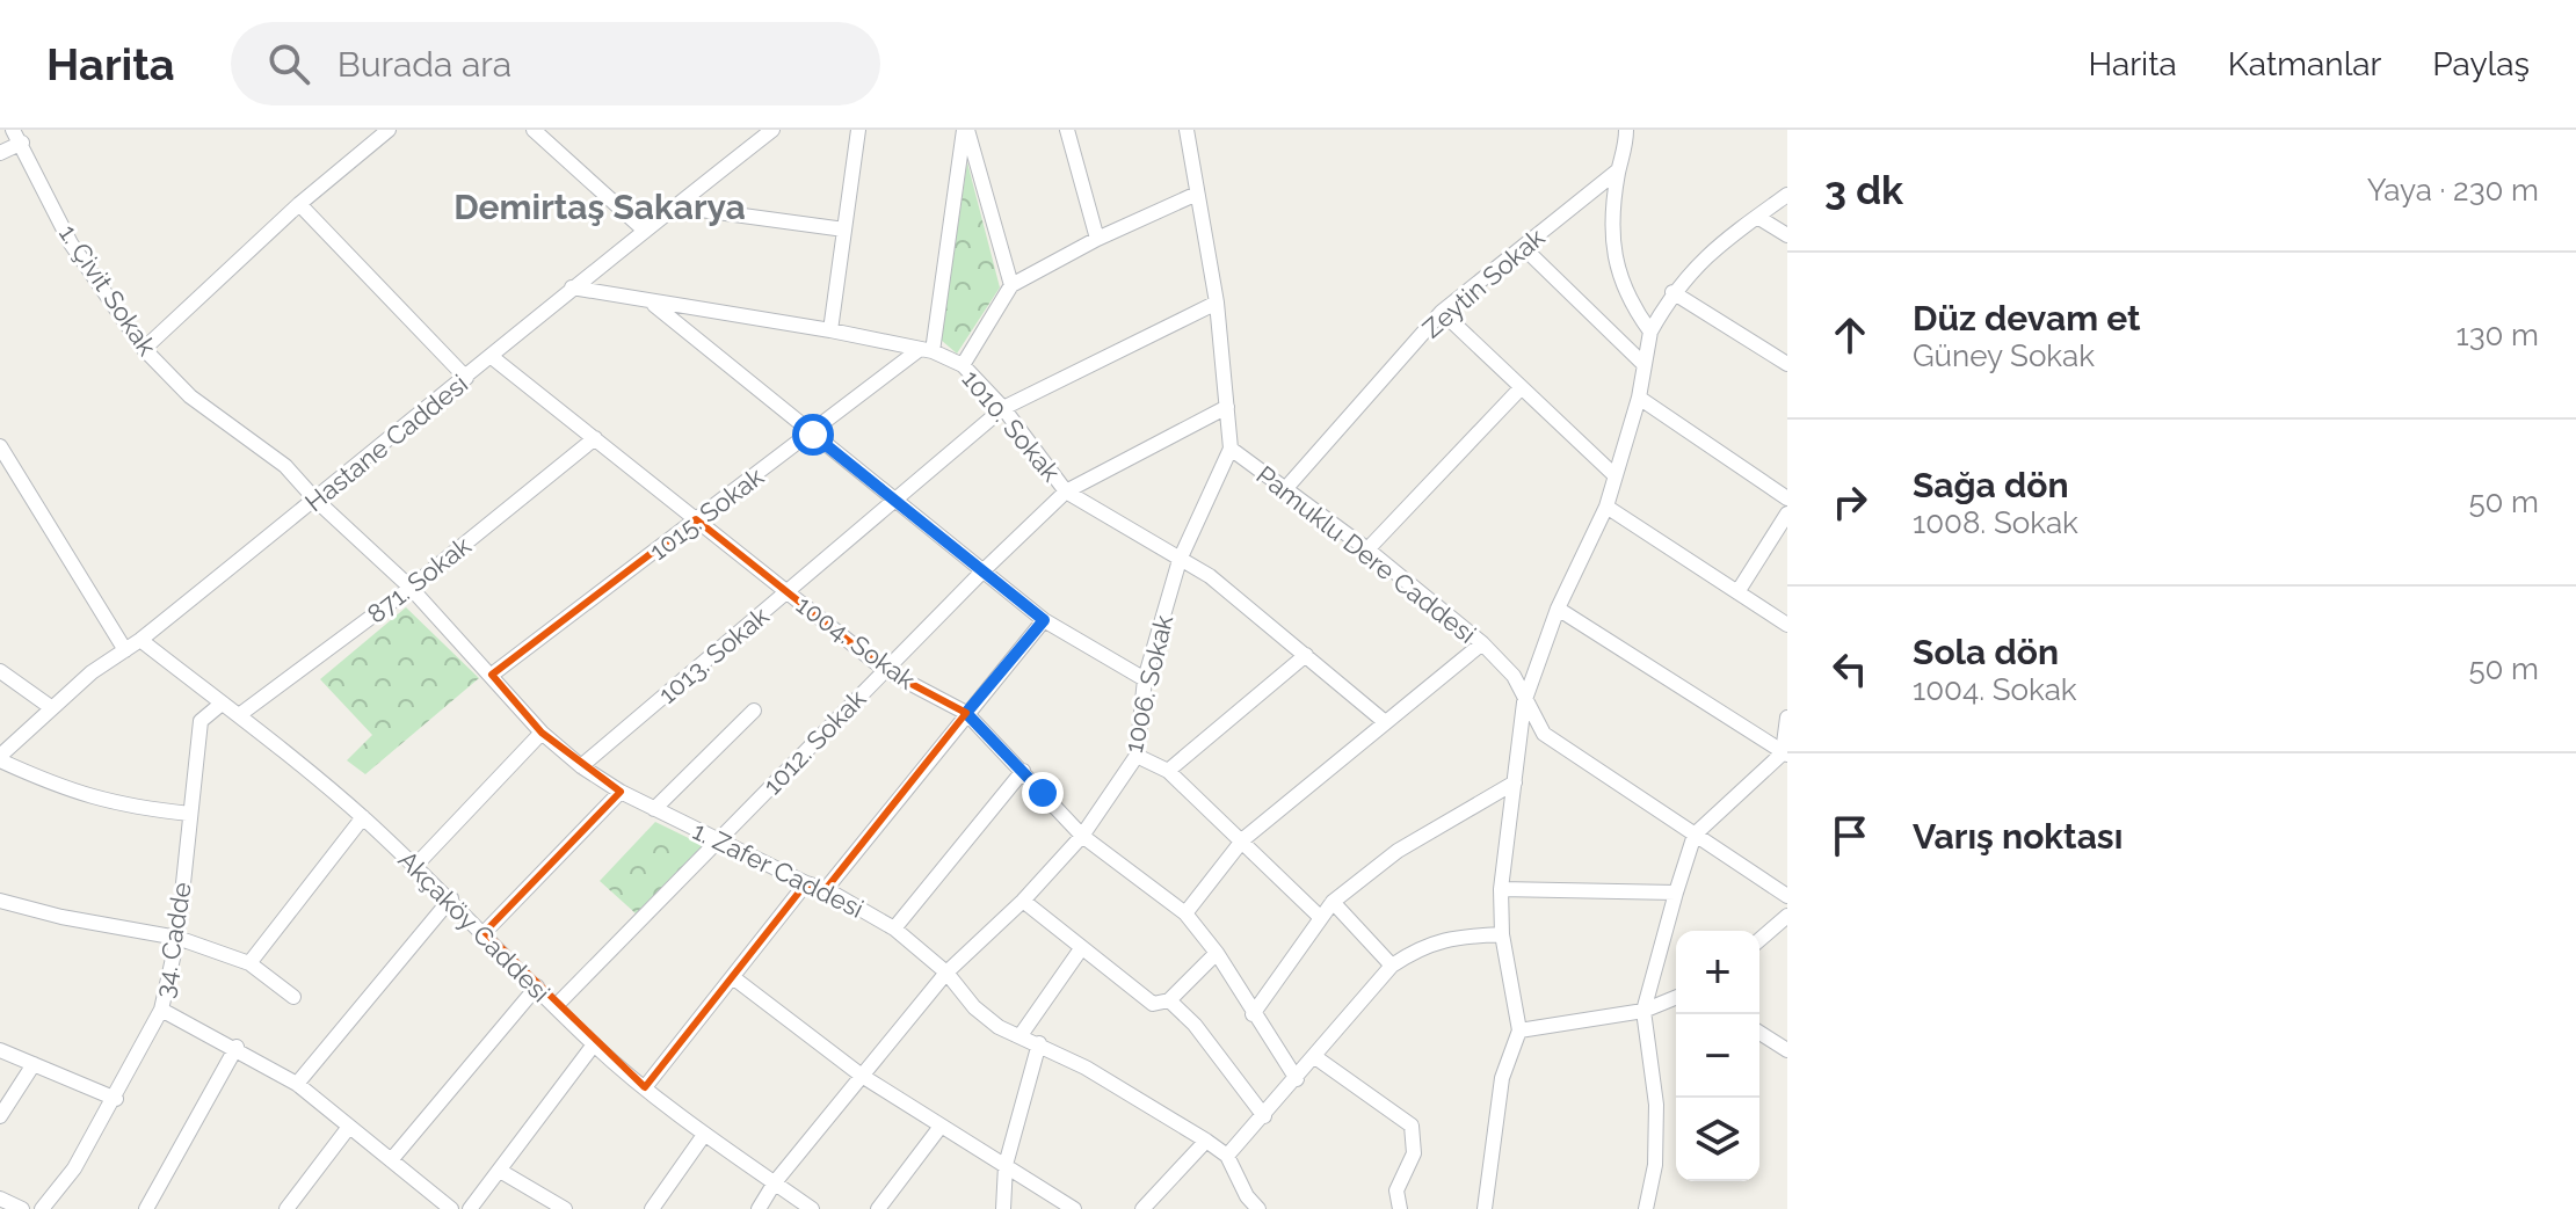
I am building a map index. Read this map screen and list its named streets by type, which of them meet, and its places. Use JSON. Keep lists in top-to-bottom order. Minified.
{"streets":{"street":["Zeytin Sokak","1. Çivit Sokak","1010. Sokak","Hastane Caddesi","1015. Sokak","Pamuklu Dere Caddesi","871. Sokak","1004. Sokak","1013. Sokak","1006. Sokak","1012. Sokak","1. Zafer Caddesi","Akçaköy Caddesi","34. Cadde"]},"crossings":[["Zeytin Sokak","Pamuklu Dere Caddesi"],["1. Çivit Sokak","Hastane Caddesi"],["1. Çivit Sokak","1. Zafer Caddesi"],["1010. Sokak","Hastane Caddesi"],["1010. Sokak","1015. Sokak"],["1010. Sokak","1013. Sokak"],["1010. Sokak","1006. Sokak"],["1010. Sokak","1012. Sokak"],["Hastane Caddesi","1004. Sokak"],["Hastane Caddesi","1. Zafer Caddesi"],["Hastane Caddesi","Akçaköy Caddesi"],["1015. Sokak","1004. Sokak"],["1015. Sokak","1. Zafer Caddesi"],["Pamuklu Dere Caddesi","1013. Sokak"],["Pamuklu Dere Caddesi","1006. Sokak"],["Pamuklu Dere Caddesi","1012. Sokak"],["871. Sokak","1004. Sokak"],["871. Sokak","1. Zafer Caddesi"],["871. Sokak","Akçaköy Caddesi"],["1004. Sokak","1013. Sokak"],["1004. Sokak","1006. Sokak"],["1004. Sokak","1012. Sokak"],["1013. Sokak","1. Zafer Caddesi"],["1006. Sokak","1. Zafer Caddesi"],["1006. Sokak","Akçaköy Caddesi"],["1012. Sokak","1. Zafer Caddesi"],["1012. Sokak","Akçaköy Caddesi"],["Akçaköy Caddesi","34. Cadde"]],"districts":["Demirtaş Sakarya"],"page":{"header":"Harita","search":"Burada ara","nav":["Harita","Katmanlar","Paylaş"],"heading":["3 dk","Yaya · 230 m"],"list":[["Düz devam et","Güney Sokak","130 m"],["Sağa dön","1008. Sokak","50 m"],["Sola dön","1004. Sokak","50 m"],"Varış noktası"],"map_buttons":["+","−"]}}
